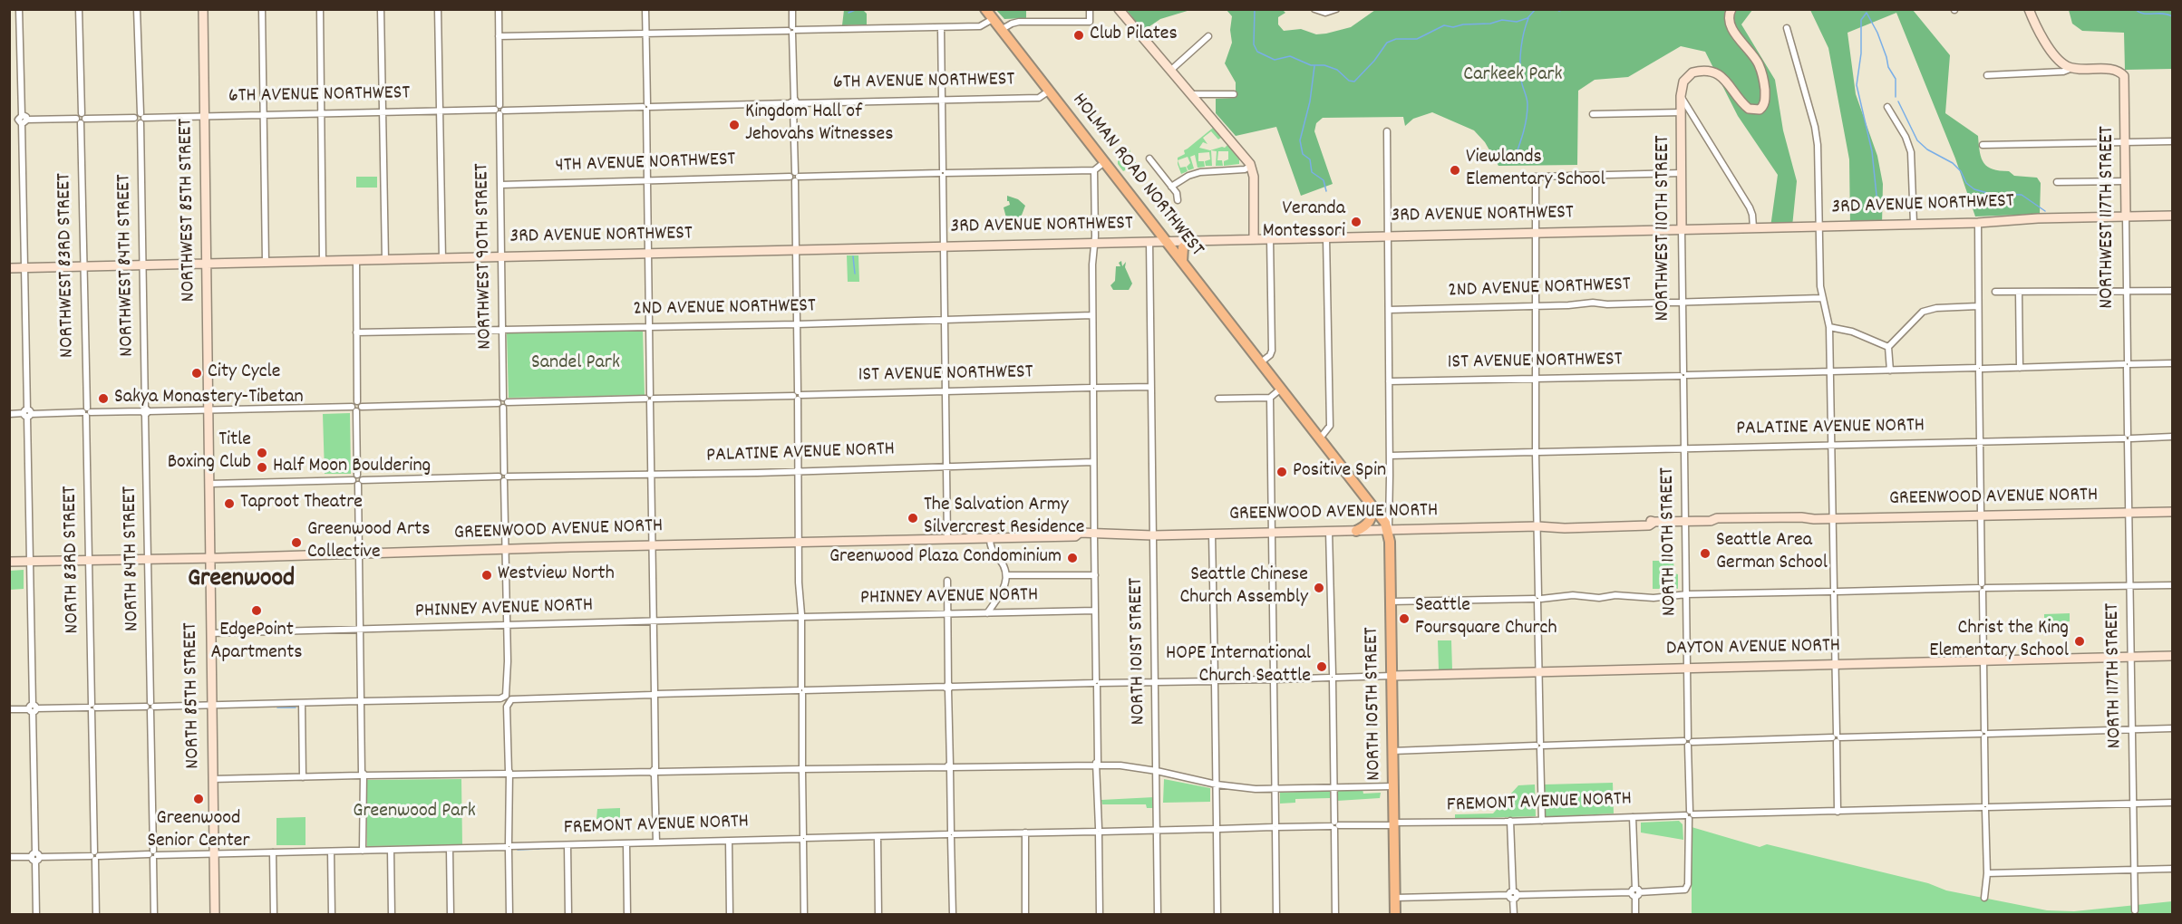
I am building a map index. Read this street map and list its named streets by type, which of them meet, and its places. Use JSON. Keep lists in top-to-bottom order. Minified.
{"streets":{"main road":["HOLMAN ROAD NORTHWEST","NORTH 105TH STREET"],"street":["6TH AVENUE NORTHWEST","4TH AVENUE NORTHWEST","3RD AVENUE NORTHWEST","NORTHWEST 85TH STREET","NORTHWEST 117TH STREET","NORTHWEST 110TH STREET","NORTHWEST 90TH STREET","NORTHWEST 83RD STREET","NORTHWEST 84TH STREET","2ND AVENUE NORTHWEST","1ST AVENUE NORTHWEST","PALATINE AVENUE NORTH","GREENWOOD AVENUE NORTH","NORTH 110TH STREET","NORTH 84TH STREET","NORTH 83RD STREET","PHINNEY AVENUE NORTH","DAYTON AVENUE NORTH","NORTH 101ST STREET","NORTH 117TH STREET","NORTH 85TH STREET","FREMONT AVENUE NORTH"]},"crossings":[["6TH AVENUE NORTHWEST","HOLMAN ROAD NORTHWEST"],["6TH AVENUE NORTHWEST","NORTHWEST 85TH STREET"],["6TH AVENUE NORTHWEST","NORTHWEST 90TH STREET"],["6TH AVENUE NORTHWEST","NORTHWEST 84TH STREET"],["4TH AVENUE NORTHWEST","NORTHWEST 90TH STREET"],["HOLMAN ROAD NORTHWEST","3RD AVENUE NORTHWEST"],["HOLMAN ROAD NORTHWEST","GREENWOOD AVENUE NORTH"],["HOLMAN ROAD NORTHWEST","NORTH 105TH STREET"],["3RD AVENUE NORTHWEST","NORTHWEST 85TH STREET"],["3RD AVENUE NORTHWEST","NORTHWEST 117TH STREET"],["3RD AVENUE NORTHWEST","NORTHWEST 110TH STREET"],["3RD AVENUE NORTHWEST","NORTHWEST 90TH STREET"],["3RD AVENUE NORTHWEST","NORTHWEST 83RD STREET"],["3RD AVENUE NORTHWEST","NORTHWEST 84TH STREET"],["3RD AVENUE NORTHWEST","NORTH 101ST STREET"],["3RD AVENUE NORTHWEST","NORTH 105TH STREET"],["NORTHWEST 85TH STREET","NORTH 85TH STREET"],["NORTHWEST 117TH STREET","1ST AVENUE NORTHWEST"],["NORTHWEST 117TH STREET","NORTH 117TH STREET"],["NORTHWEST 110TH STREET","2ND AVENUE NORTHWEST"],["NORTHWEST 110TH STREET","1ST AVENUE NORTHWEST"],["NORTHWEST 110TH STREET","NORTH 110TH STREET"],["NORTHWEST 90TH STREET","2ND AVENUE NORTHWEST"],["NORTHWEST 90TH STREET","1ST AVENUE NORTHWEST"],["NORTHWEST 83RD STREET","NORTH 83RD STREET"],["NORTHWEST 84TH STREET","NORTH 84TH STREET"],["2ND AVENUE NORTHWEST","NORTH 105TH STREET"],["1ST AVENUE NORTHWEST","NORTH 110TH STREET"],["1ST AVENUE NORTHWEST","NORTH 101ST STREET"],["1ST AVENUE NORTHWEST","NORTH 117TH STREET"],["1ST AVENUE NORTHWEST","NORTH 105TH STREET"],["PALATINE AVENUE NORTH","NORTH 110TH STREET"],["PALATINE AVENUE NORTH","NORTH 117TH STREET"],["PALATINE AVENUE NORTH","NORTH 105TH STREET"],["GREENWOOD AVENUE NORTH","NORTH 110TH STREET"],["GREENWOOD AVENUE NORTH","NORTH 84TH STREET"],["GREENWOOD AVENUE NORTH","NORTH 83RD STREET"],["GREENWOOD AVENUE NORTH","NORTH 101ST STREET"],["GREENWOOD AVENUE NORTH","NORTH 117TH STREET"],["GREENWOOD AVENUE NORTH","NORTH 85TH STREET"],["GREENWOOD AVENUE NORTH","NORTH 105TH STREET"],["NORTH 110TH STREET","DAYTON AVENUE NORTH"],["NORTH 110TH STREET","FREMONT AVENUE NORTH"],["NORTH 84TH STREET","DAYTON AVENUE NORTH"],["NORTH 84TH STREET","FREMONT AVENUE NORTH"],["NORTH 83RD STREET","DAYTON AVENUE NORTH"],["NORTH 83RD STREET","FREMONT AVENUE NORTH"],["PHINNEY AVENUE NORTH","NORTH 85TH STREET"],["DAYTON AVENUE NORTH","NORTH 101ST STREET"],["DAYTON AVENUE NORTH","NORTH 117TH STREET"],["DAYTON AVENUE NORTH","NORTH 85TH STREET"],["DAYTON AVENUE NORTH","NORTH 105TH STREET"],["NORTH 101ST STREET","FREMONT AVENUE NORTH"],["NORTH 117TH STREET","FREMONT AVENUE NORTH"],["NORTH 85TH STREET","FREMONT AVENUE NORTH"],["NORTH 105TH STREET","FREMONT AVENUE NORTH"]],"districts":["Greenwood"],"parks":["Carkeek Park","Sandel Park","Greenwood Park"],"places":["Club Pilates","Kingdom Hall of Jehovahs Witnesses","Viewlands Elementary School","Veranda Montessori","City Cycle","Sakya Monastery-Tibetan","Title Boxing Club","Half Moon Bouldering","Positive Spin","Taproot Theatre","The Salvation Army Silvercrest Residence","Greenwood Arts Collective","Seattle Area German School","Greenwood Plaza Condominium","Westview North","Seattle Chinese Church Assembly","EdgePoint Apartments","Seattle Foursquare Church","Christ the King Elementary School","HOPE International Church Seattle","Greenwood Senior Center"]}
